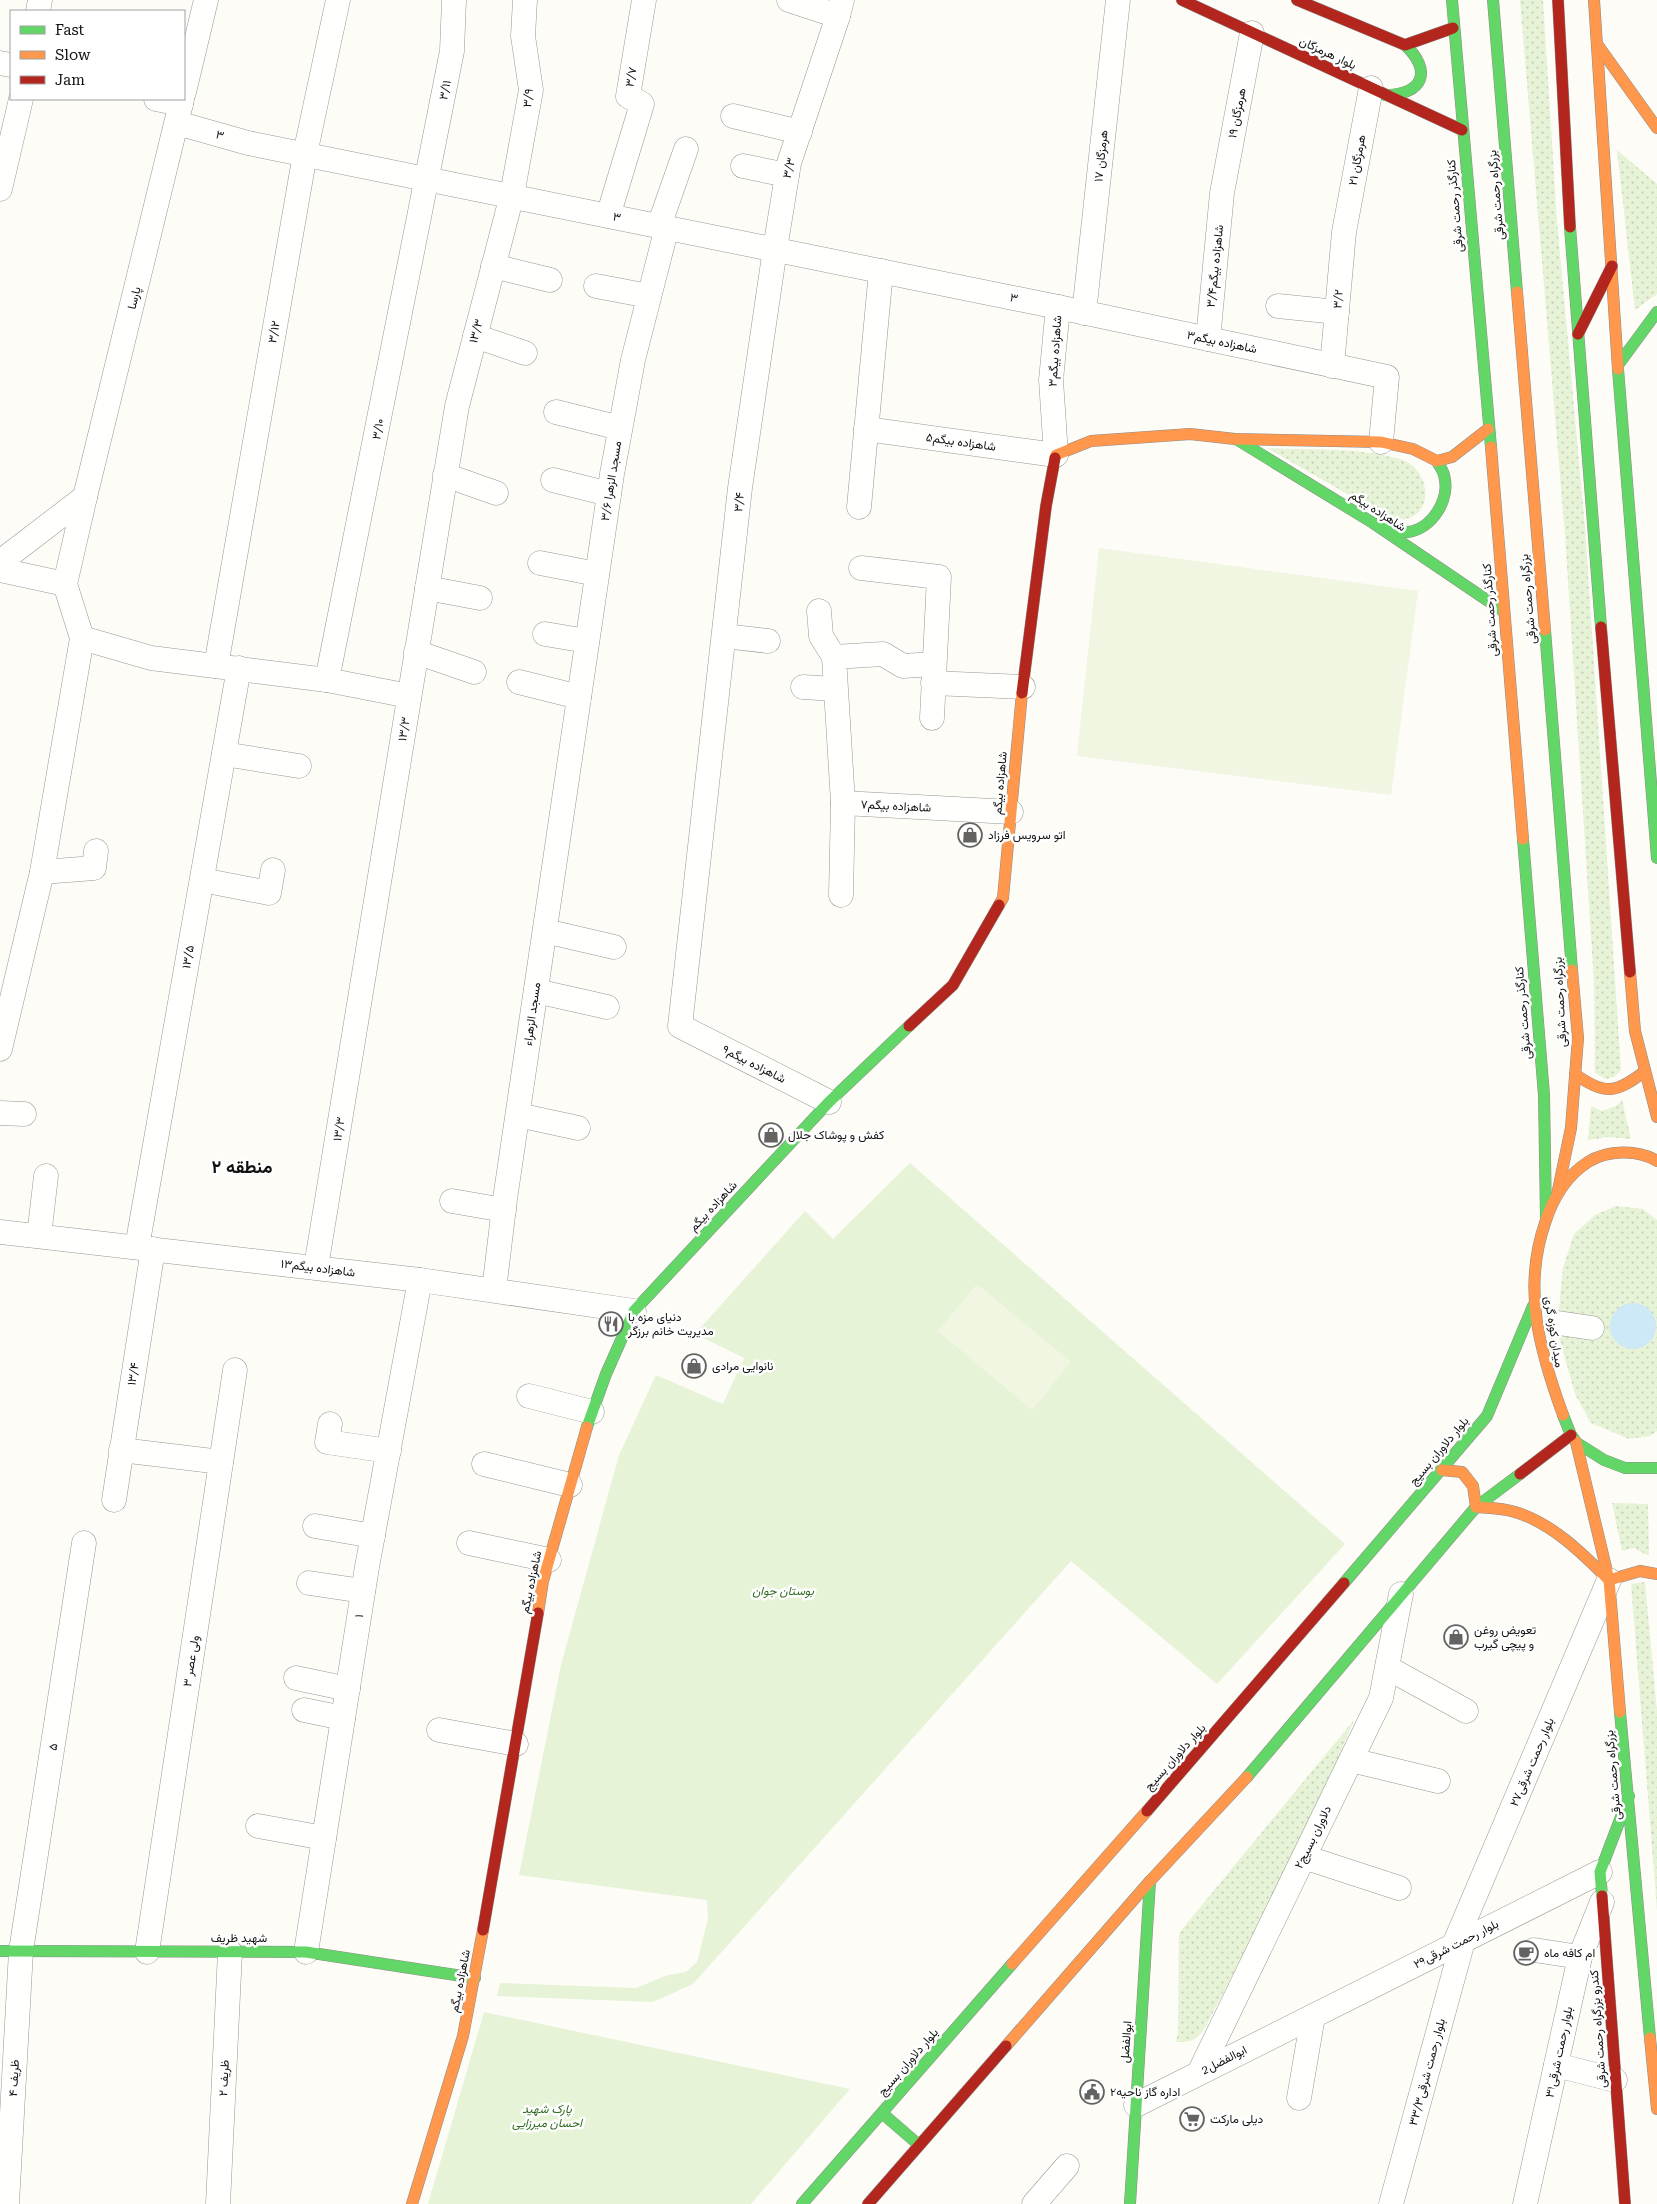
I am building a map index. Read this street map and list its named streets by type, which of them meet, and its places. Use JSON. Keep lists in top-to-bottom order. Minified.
{"streets":{"main road":["بلوار هرمزگان","بزرگراه رحمت شرقی","کنارگذر رحمت شرقی","شاهزاده بیگم","میدان کوزه گری","بلوار دلاوران بسیج","شهید ظریف","کندرو بزرگراه رحمت شرقی","ابوالفضل"],"street":["۳/۷","۳/۱۱","۳/۹","هرمزگان ۱۹","۳","هرمزگان ۱۷","هرمزگان ۲۱","۳/۳","۳/۴شاهزاده بیگم","پارسا","۳/۲","۱۳/۳","۳/۱۲","۳شاهزاده بیگم","شاهزاده بیگم۳","۳/۱۰","شاهزاده بیگم۵","مسجد الزهرا ۳/۶","۳/۴","شاهزاده بیگم۷","۱۳/۵","مسجد الزهراء","شاهزاده بیگم۹","شاهزاده بیگم۱۳","۱۳/۴","۱","ولی عصر ۳","۵","بلوار رحمت شرقی۲۷","دلاوران بسیج۲","بلوار رحمت شرقی۲۹","بلوار رحمت شرقی۳۱","ابوالفضل2","بلوار رحمت شرقی۳۳/۳","ظریف ۴","ظریف ۲"]},"crossings":[["بلوار هرمزگان","هرمزگان ۱۹"],["بلوار هرمزگان","هرمزگان ۲۱"],["بلوار هرمزگان","کنارگذر رحمت شرقی"],["۳/۱۱","۳"],["۳/۱۱","۳/۱۰"],["۳/۹","۳"],["۳/۹","۱۳/۳"],["هرمزگان ۱۹","۳/۴شاهزاده بیگم"],["۳","۳/۳"],["۳","پارسا"],["۳","۱۳/۳"],["۳","۳/۱۲"],["۳","۳شاهزاده بیگم"],["۳","شاهزاده بیگم۳"],["۳","۳/۱۰"],["۳","مسجد الزهرا ۳/۶"],["۳","۳/۴"],["هرمزگان ۱۷","۳شاهزاده بیگم"],["هرمزگان ۲۱","۳/۲"],["۳/۳","۳/۴"],["بزرگراه رحمت شرقی","میدان کوزه گری"],["بزرگراه رحمت شرقی","بلوار رحمت شرقی۲۷"],["بزرگراه رحمت شرقی","کندرو بزرگراه رحمت شرقی"],["کنارگذر رحمت شرقی","شاهزاده بیگم"],["کنارگذر رحمت شرقی","میدان کوزه گری"],["۳/۴شاهزاده بیگم","۳شاهزاده بیگم"],["۳/۲","۳شاهزاده بیگم"],["۱۳/۳","شاهزاده بیگم۱۳"],["۳/۱۲","۱۳/۵"],["۳شاهزاده بیگم","شاهزاده بیگم۳"],["۳شاهزاده بیگم","شاهزاده بیگم"],["شاهزاده بیگم۳","شاهزاده بیگم۵"],["شاهزاده بیگم۳","شاهزاده بیگم"],["شاهزاده بیگم۵","شاهزاده بیگم"],["مسجد الزهرا ۳/۶","مسجد الزهراء"],["۳/۴","شاهزاده بیگم۹"],["شاهزاده بیگم","شاهزاده بیگم۷"],["شاهزاده بیگم","شاهزاده بیگم۹"],["شاهزاده بیگم","شاهزاده بیگم۱۳"],["شاهزاده بیگم","شهید ظریف"],["۱۳/۵","شاهزاده بیگم۱۳"],["۱۳/۵","۱۳/۴"],["مسجد الزهراء","شاهزاده بیگم۱۳"],["شاهزاده بیگم۱۳","۱۳/۴"],["شاهزاده بیگم۱۳","۱"],["میدان کوزه گری","بلوار دلاوران بسیج"],["۱","شهید ظریف"],["ولی عصر ۳","شهید ظریف"],["۵","شهید ظریف"],["۵","ظریف ۴"],["بلوار رحمت شرقی۲۷","بلوار رحمت شرقی۲۹"],["بلوار رحمت شرقی۲۷","بلوار رحمت شرقی۳۳/۳"],["دلاوران بسیج۲","ابوالفضل2"],["شهید ظریف","ظریف ۴"],["شهید ظریف","ظریف ۲"],["بلوار رحمت شرقی۲۹","کندرو بزرگراه رحمت شرقی"],["بلوار رحمت شرقی۲۹","ابوالفضل2"],["بلوار رحمت شرقی۲۹","بلوار رحمت شرقی۳۳/۳"],["کندرو بزرگراه رحمت شرقی","بلوار رحمت شرقی۳۱"],["ابوالفضل","ابوالفضل2"]],"districts":["منطقه ۲"],"parks":["بوستان جوان","پارک شهید احسان میرزایی"],"places":{"shop":["اتو سرویس فرزاد","کفش و پوشاک جلال","نانوایی مرادی","تعویض روغن و پیچی گیرب"],"restaurant":["دنیای مزه با مدیریت خانم برزگر"],"cafe":["ام کافه ماه"],"public building":["اداره گاز ناحیه۲"],"supermarket":["دیلی مارکت"]},"legend":["Fast","Slow","Jam"]}
